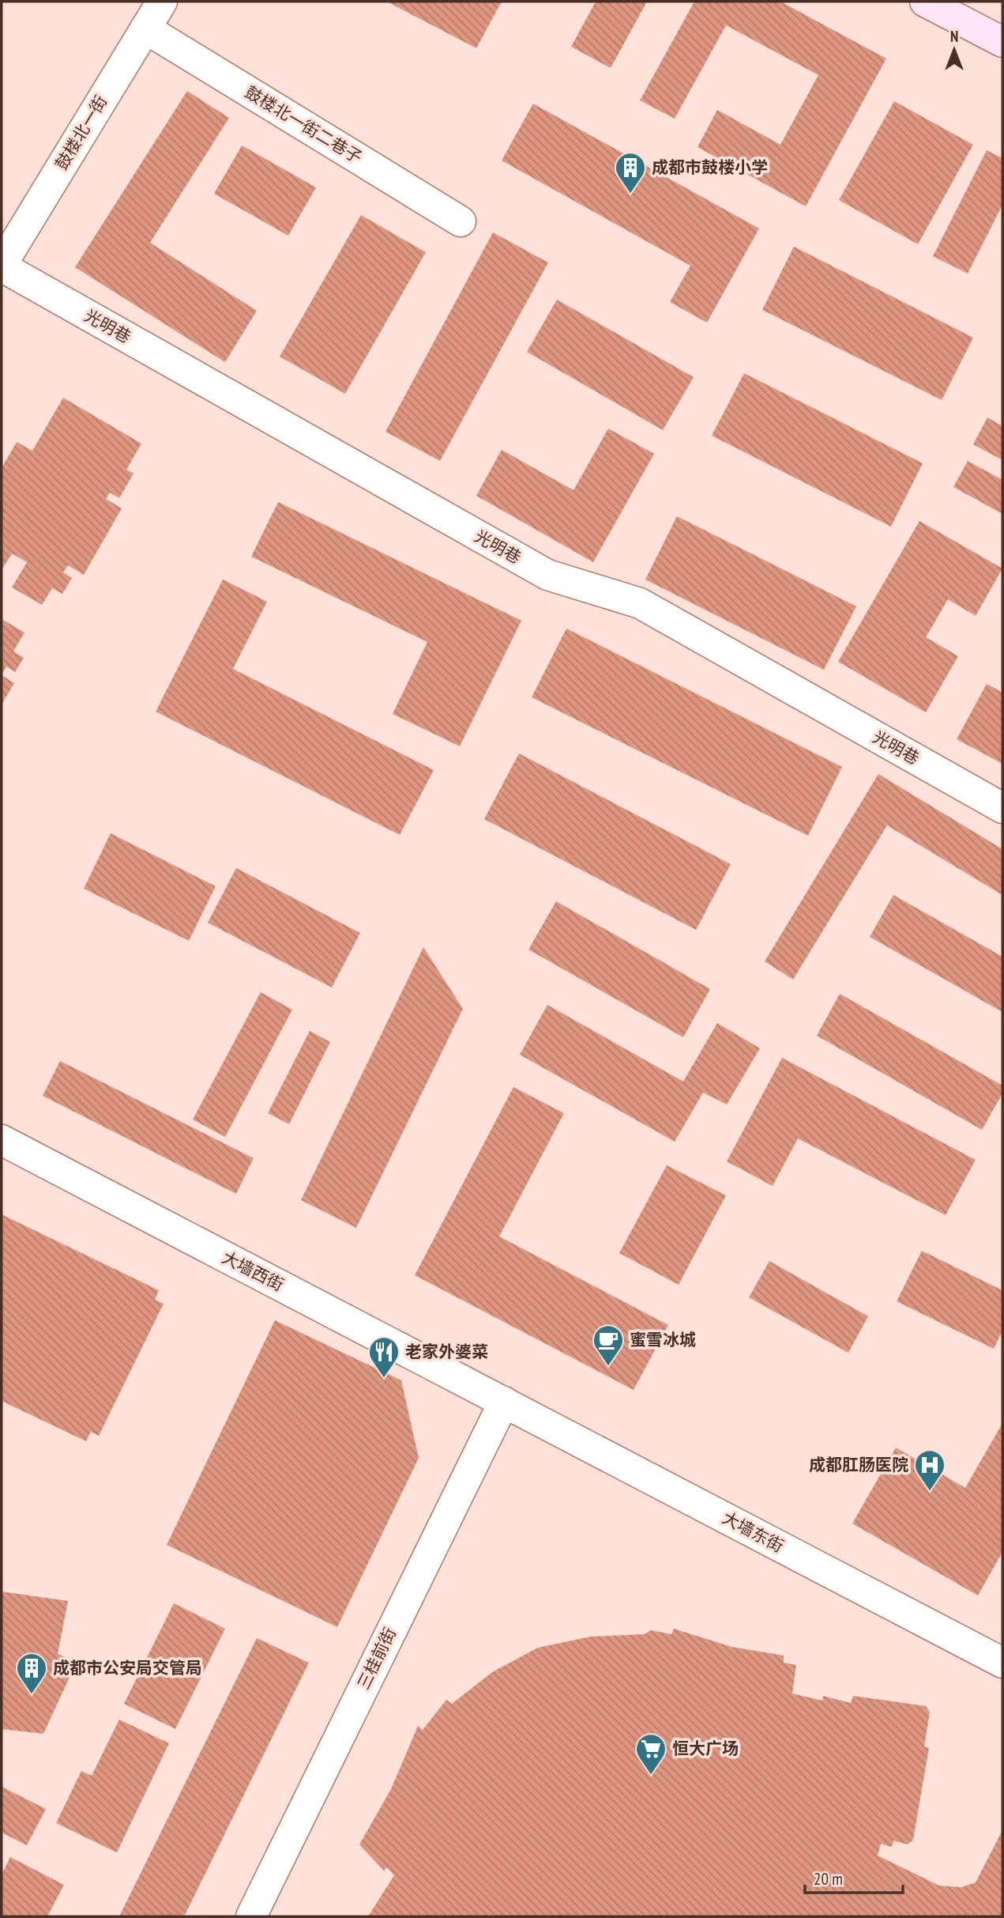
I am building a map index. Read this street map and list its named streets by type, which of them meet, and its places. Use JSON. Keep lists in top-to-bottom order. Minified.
{"streets":{"street":["鼓楼北一街二巷子","鼓楼北一街","光明巷","大墙西街","大墙东街","三桂前街"]},"crossings":[["鼓楼北一街二巷子","鼓楼北一街"],["鼓楼北一街","光明巷"],["大墙西街","大墙东街"],["大墙西街","三桂前街"],["大墙东街","三桂前街"]],"places":{"building":["成都市鼓楼小学","成都市公安局交管局"],"cafe":["蜜雪冰城"],"restaurant":["老家外婆菜"],"hospital":["成都肛肠医院"],"supermarket":["恒大广场"]},"scale_bar":"20 m","north":"top"}
